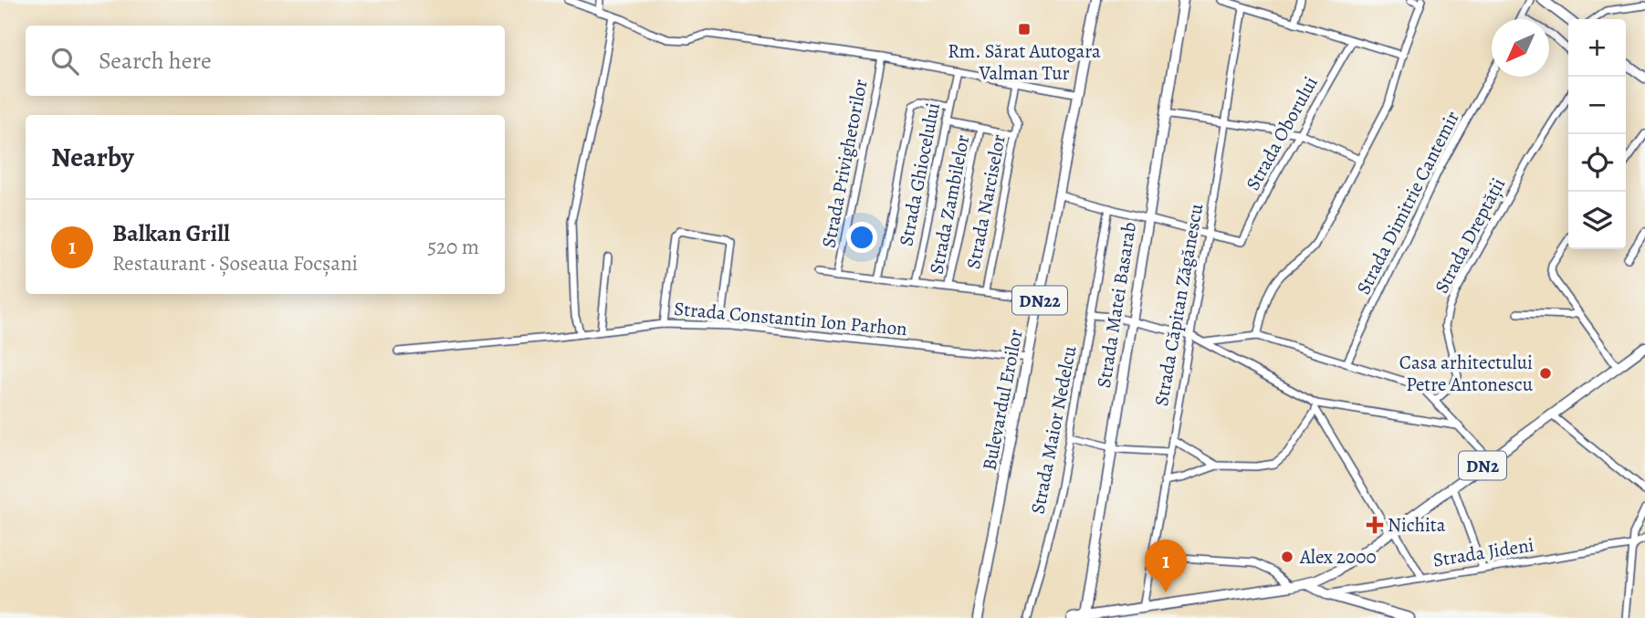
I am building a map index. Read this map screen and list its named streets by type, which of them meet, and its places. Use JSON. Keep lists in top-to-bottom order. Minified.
{"streets":{"main road":["DN22","Strada Matei Basarab","Bulevardul Eroilor","DN2"],"street":["Strada Oborului","Strada Privighetorilor","Strada Ghiocelului","Strada Narciselor","Strada Dimitrie Cantemir","Strada Zambilelor","Strada Dreptății","Strada Căpitan Zăgănescu","Strada Constantin Ion Parhon","Strada Maior Nedelcu","Strada Jideni"]},"crossings":[["Strada Oborului","Strada Căpitan Zăgănescu"],["Strada Matei Basarab","DN2"],["Strada Căpitan Zăgănescu","DN2"],["Strada Constantin Ion Parhon","Bulevardul Eroilor"]],"places":{"transit":["Rm. Sărat Autogara Valman Tur"],"other":["Casa arhitectului Petre Antonescu","Alex 2000"],"health":["Nichita"]},"north":"bottom left","page":{"map_buttons":["+","−"],"search":"Search here","heading":"Nearby","list":[{"mark":"1","name":"Balkan Grill","note":"Restaurant · Șoseaua Focșani","value":"520 m"}],"pins":"1"}}
